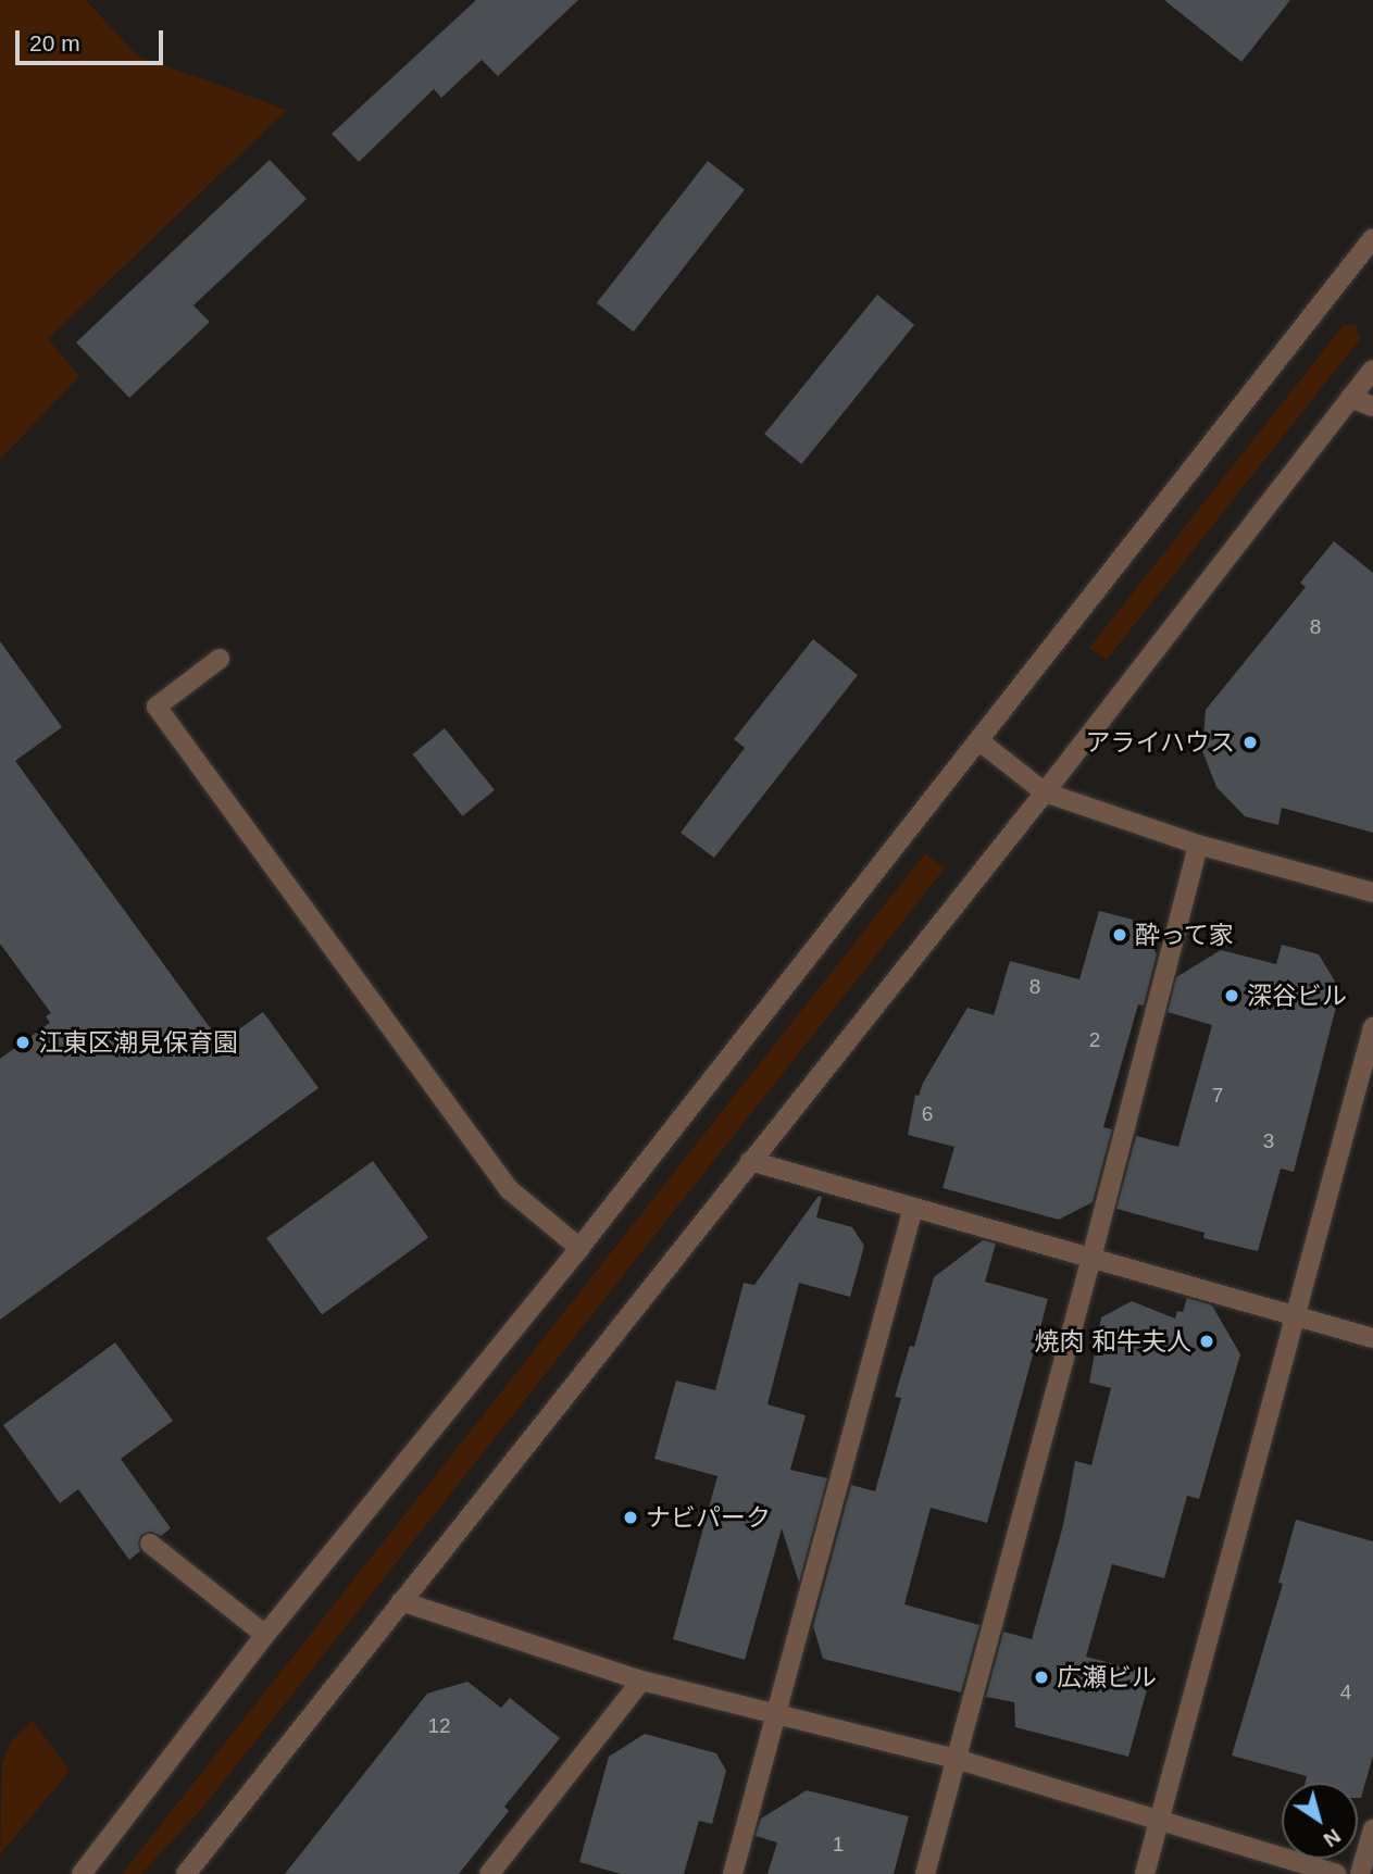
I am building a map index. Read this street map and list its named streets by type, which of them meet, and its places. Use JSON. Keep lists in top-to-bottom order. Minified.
{"places":["アライハウス","酔って家","深谷ビル","江東区潮見保育園","焼肉 和牛夫人","ナビパーク","広瀬ビル"],"house_numbers":["8","8","2","7","6","3","4","12","1"],"scale_bar":"20 m","north":"bottom right"}
